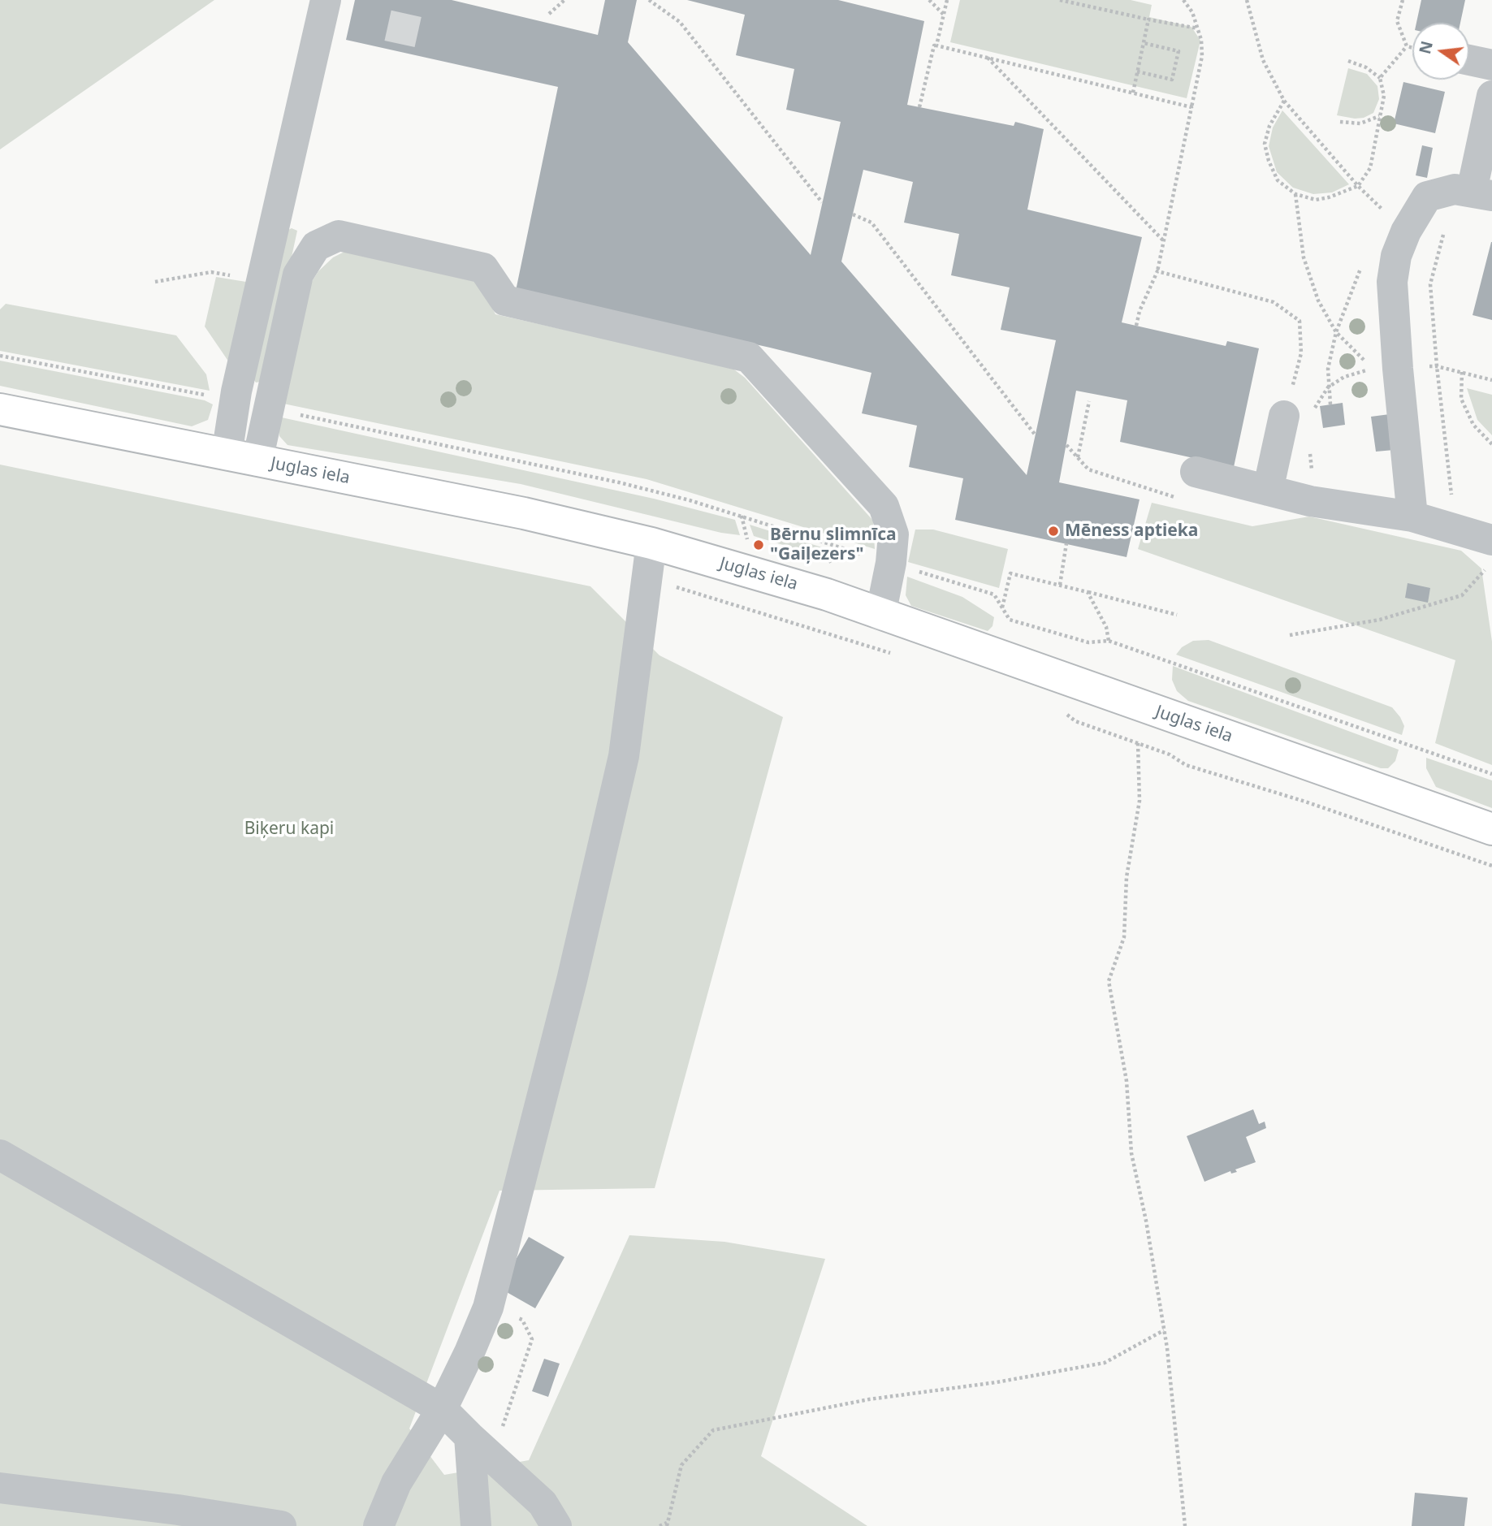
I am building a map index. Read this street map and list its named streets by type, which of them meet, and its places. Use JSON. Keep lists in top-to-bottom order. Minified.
{"streets":{"main road":["Juglas iela"]},"parks":["Biķeru kapi"],"places":["Mēness aptieka","Bērnu slimnīca \"Gaiļezers\""],"north":"left"}
